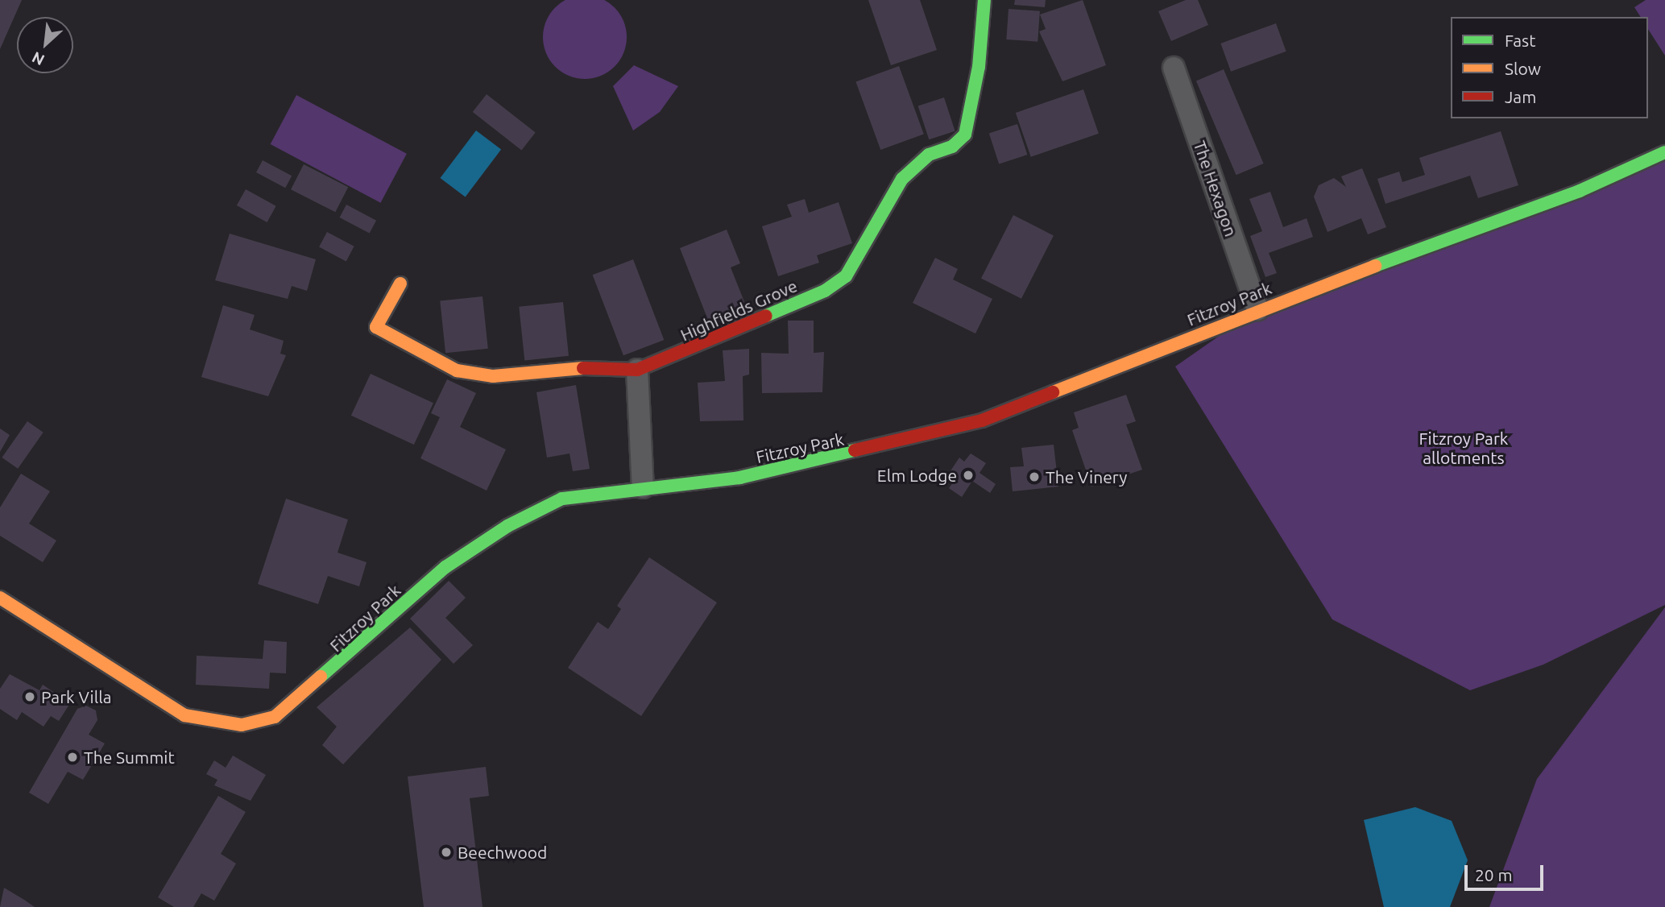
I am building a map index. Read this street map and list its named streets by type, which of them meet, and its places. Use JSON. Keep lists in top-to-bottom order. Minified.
{"streets":{"street":["The Hexagon","Fitzroy Park","Highfields Grove"]},"crossings":[["The Hexagon","Fitzroy Park"]],"parks":["Fitzroy Park allotments"],"places":["Elm Lodge","The Vinery","Park Villa","The Summit","Beechwood"],"legend":["Fast","Slow","Jam"],"scale_bar":"20 m","north":"bottom left"}
